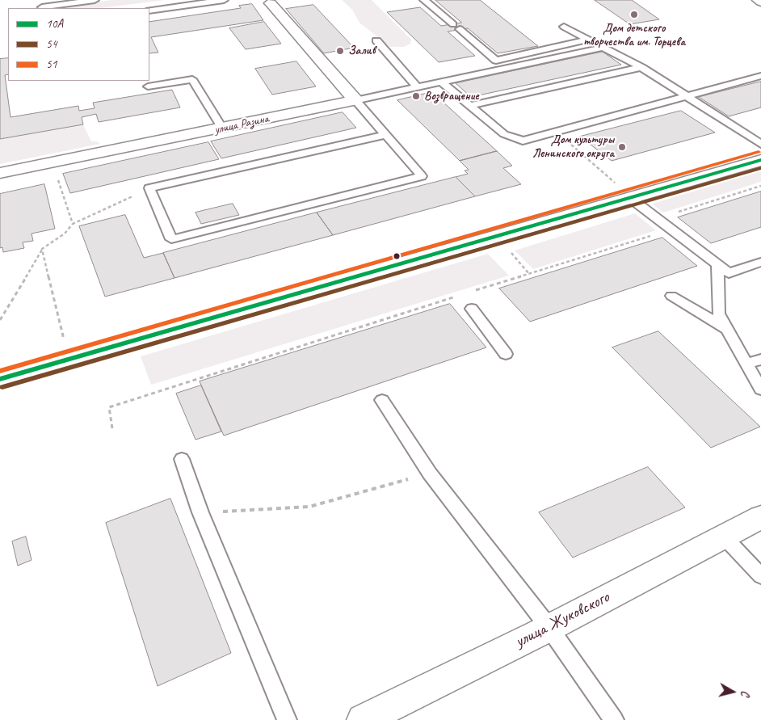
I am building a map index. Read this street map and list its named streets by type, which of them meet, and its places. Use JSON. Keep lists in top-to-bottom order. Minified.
{"streets":{"street":["улица Разина","улица Жуковского"]},"places":["Дом детского творчества им. Торцева","Залив","Возвращение","Дом культуры Ленинского округа"],"lines":["transit line 51","transit line 10А","transit line 54"],"legend":["10А","54","51"],"north":"right"}
